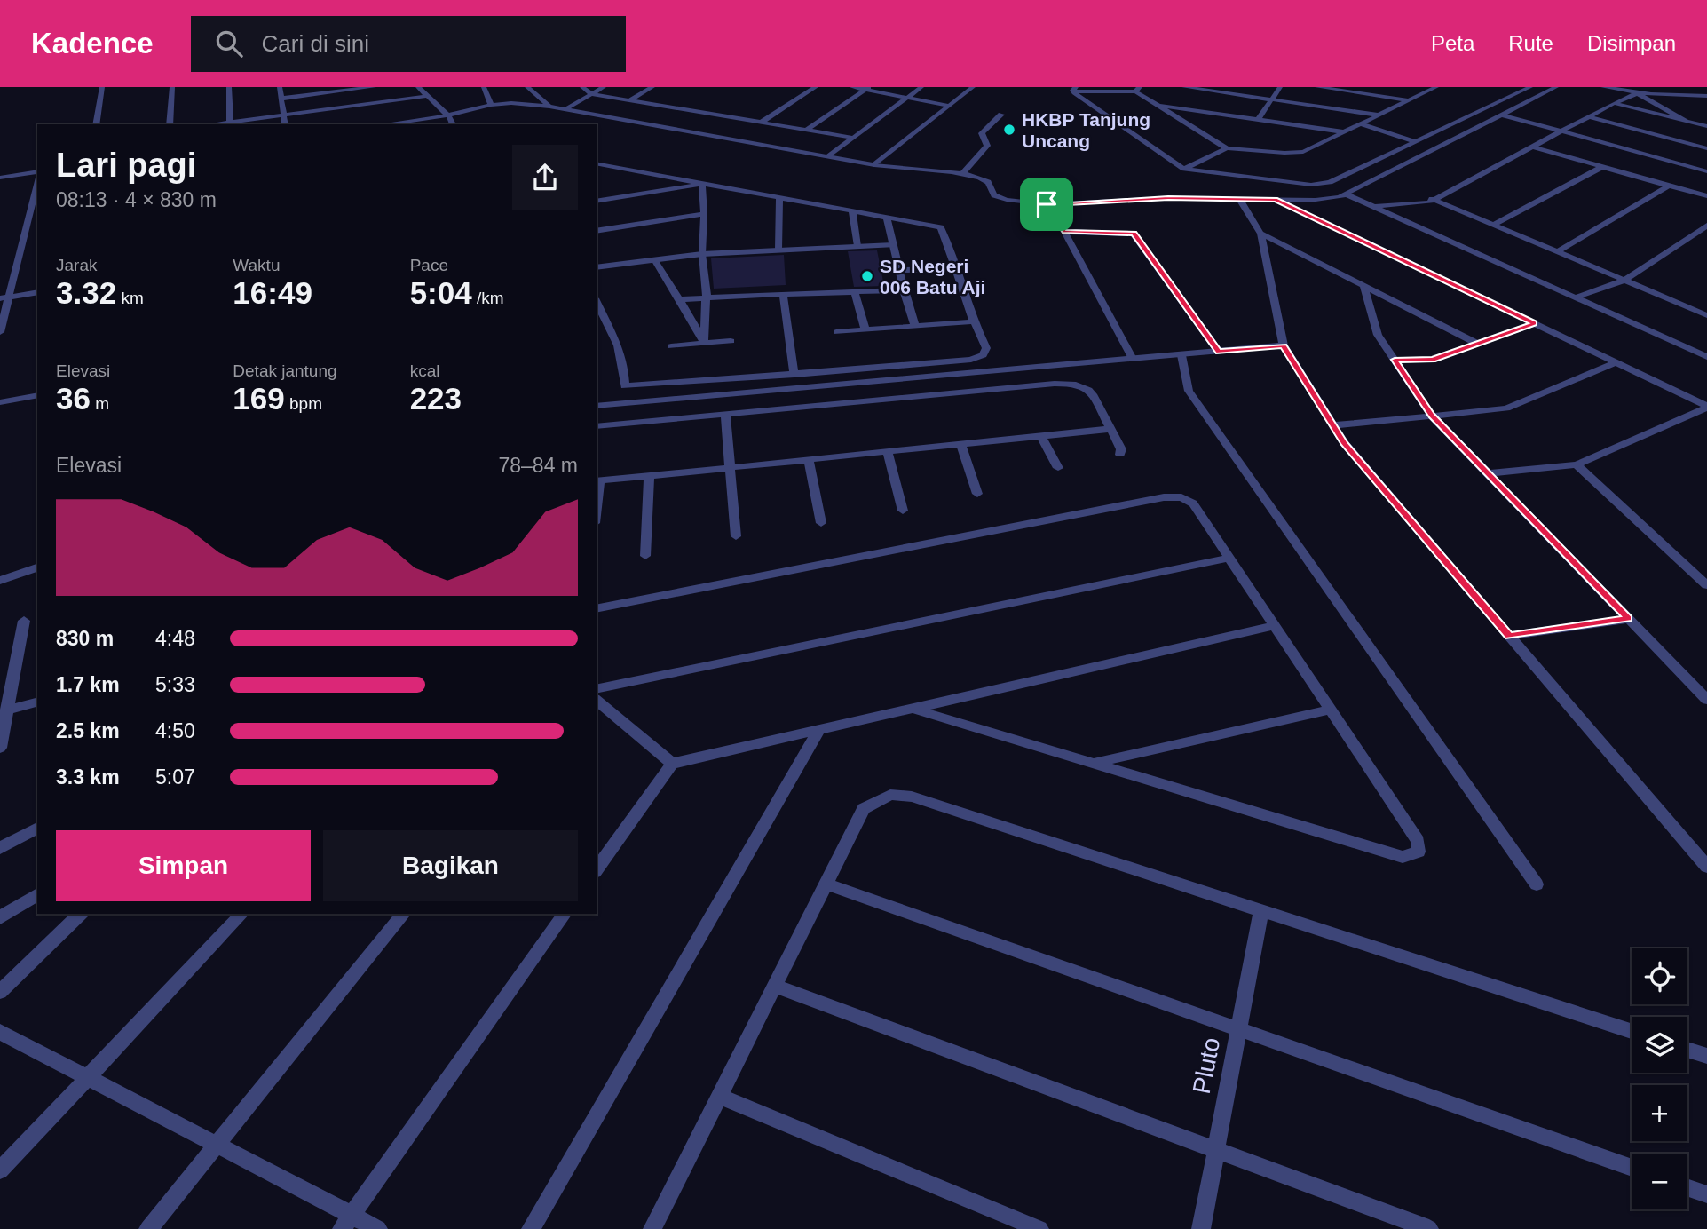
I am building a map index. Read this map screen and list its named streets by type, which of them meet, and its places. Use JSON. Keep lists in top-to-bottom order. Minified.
{"streets":{"street":["Pluto"]},"places":["HKBP Tanjung Uncang","SD Negeri 006 Batu Aji"],"page":{"header":"Kadence","search":"Cari di sini","nav":["Peta","Rute","Disimpan"],"heading":["Lari pagi","08:13 · 4 × 830 m"],"stats":[["Jarak","3.32 km"],["Waktu","16:49"],["Pace","5:04 /km"],["Elevasi","36 m"],["Detak jantung","169 bpm"],["kcal","223"]],"chart":["Elevasi","78–84 m"],"list":[{"name":"830 m","note":"4:48"},{"name":"1.7 km","note":"5:33"},{"name":"2.5 km","note":"4:50"},{"name":"3.3 km","note":"5:07"}],"buttons":["Simpan","Bagikan"],"map_buttons":["+","−"]}}
